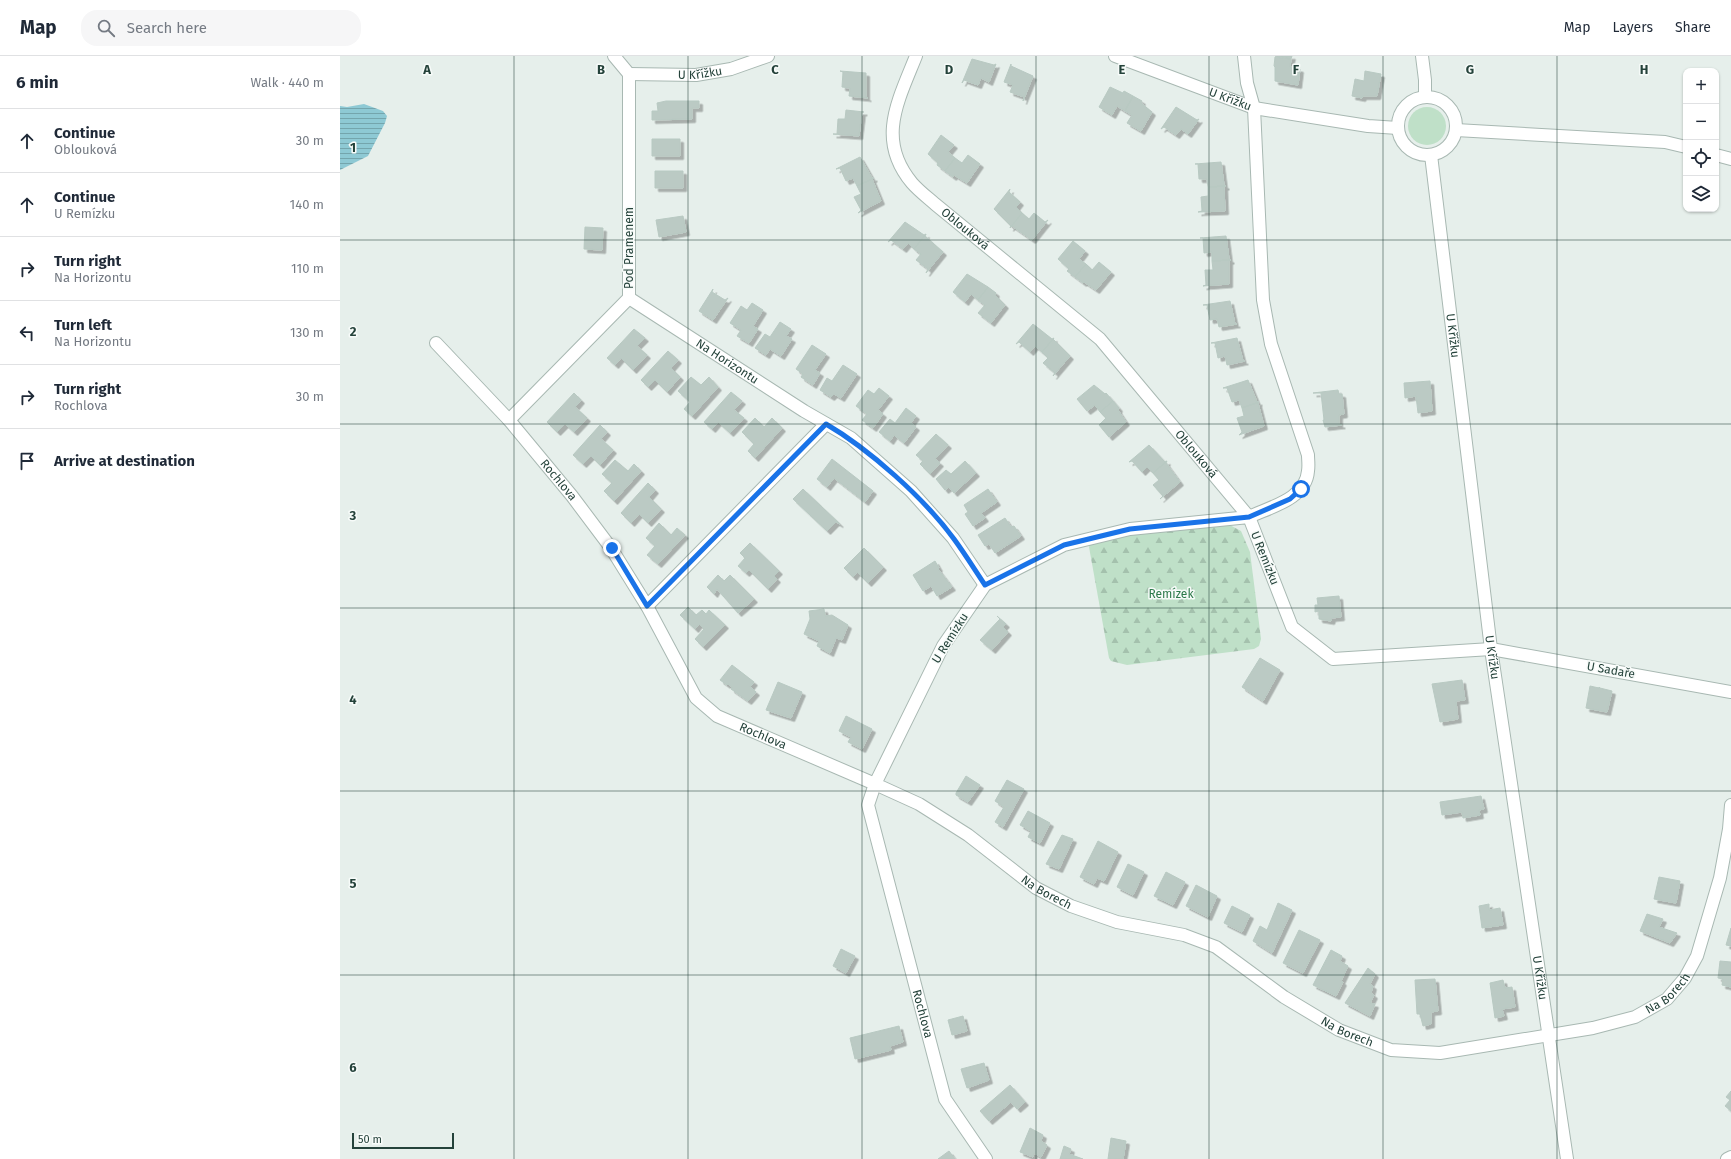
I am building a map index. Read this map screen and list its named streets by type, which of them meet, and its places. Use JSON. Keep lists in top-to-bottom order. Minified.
{"streets":{"street":["U Křížku","Oblouková","Pod Pramenem","Na Horizontu","Rochlova","U Remízku","U Sadaře","Na Borech"]},"crossings":[["U Křížku","Pod Pramenem"],["U Křížku","U Remízku"],["U Křížku","U Sadaře"],["U Křížku","Na Borech"],["Oblouková","U Remízku"],["Pod Pramenem","Na Horizontu"],["Pod Pramenem","Rochlova"],["Na Horizontu","U Remízku"],["Rochlova","U Remízku"],["Rochlova","Na Borech"],["U Remízku","U Sadaře"],["U Remízku","Na Borech"]],"parks":["Remízek"],"scale_bar":"50 m","page":{"header":"Map","search":"Search here","nav":["Map","Layers","Share"],"heading":["6 min","Walk · 440 m"],"map_buttons":["+","−"],"list":[["Continue","Oblouková","30 m"],["Continue","U Remízku","140 m"],["Turn right","Na Horizontu","110 m"],["Turn left","Na Horizontu","130 m"],["Turn right","Rochlova","30 m"],"Arrive at destination"],"scale":"50 m"},"grid":{"columns":["A","B","C","D","E","F","G","H"],"rows":["1","2","3","4","5","6"]}}
